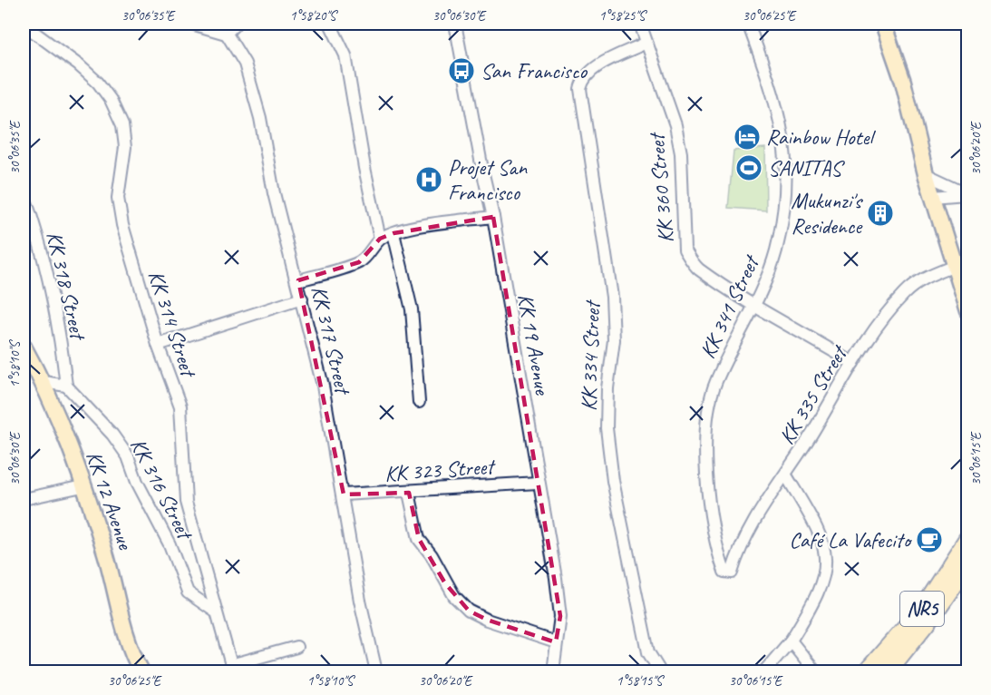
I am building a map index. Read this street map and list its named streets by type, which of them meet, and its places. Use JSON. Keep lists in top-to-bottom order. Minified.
{"streets":{"highway":["NR5"],"main road":["KK 12 Avenue"],"street":["KK 360 Street","KK 318 Street","KK 341 Street","KK 314 Street","KK 317 Street","KK 19 Avenue","KK 334 Street","KK 335 Street","KK 323 Street","KK 316 Street"]},"crossings":[["KK 360 Street","KK 341 Street"],["KK 360 Street","KK 334 Street"],["KK 360 Street","KK 335 Street"],["KK 318 Street","KK 316 Street"],["KK 341 Street","KK 335 Street"],["KK 314 Street","KK 316 Street"],["KK 317 Street","KK 323 Street"],["KK 19 Avenue","KK 323 Street"]],"places":{"bus stop":["San Francisco"],"hotel":["Rainbow Hotel"],"sports":["SANITAS"],"hospital":["Projet San Francisco"],"building":["Mukunzi's Residence"],"cafe":["Café La Vafecito"]},"coordinates":["30°06'35\"E","1°58'20\"S","30°06'30\"E","1°58'25\"S","30°06'25\"E","30°06'20\"E","1°58'10\"S","30°06'15\"E","1°58'15\"S"]}
